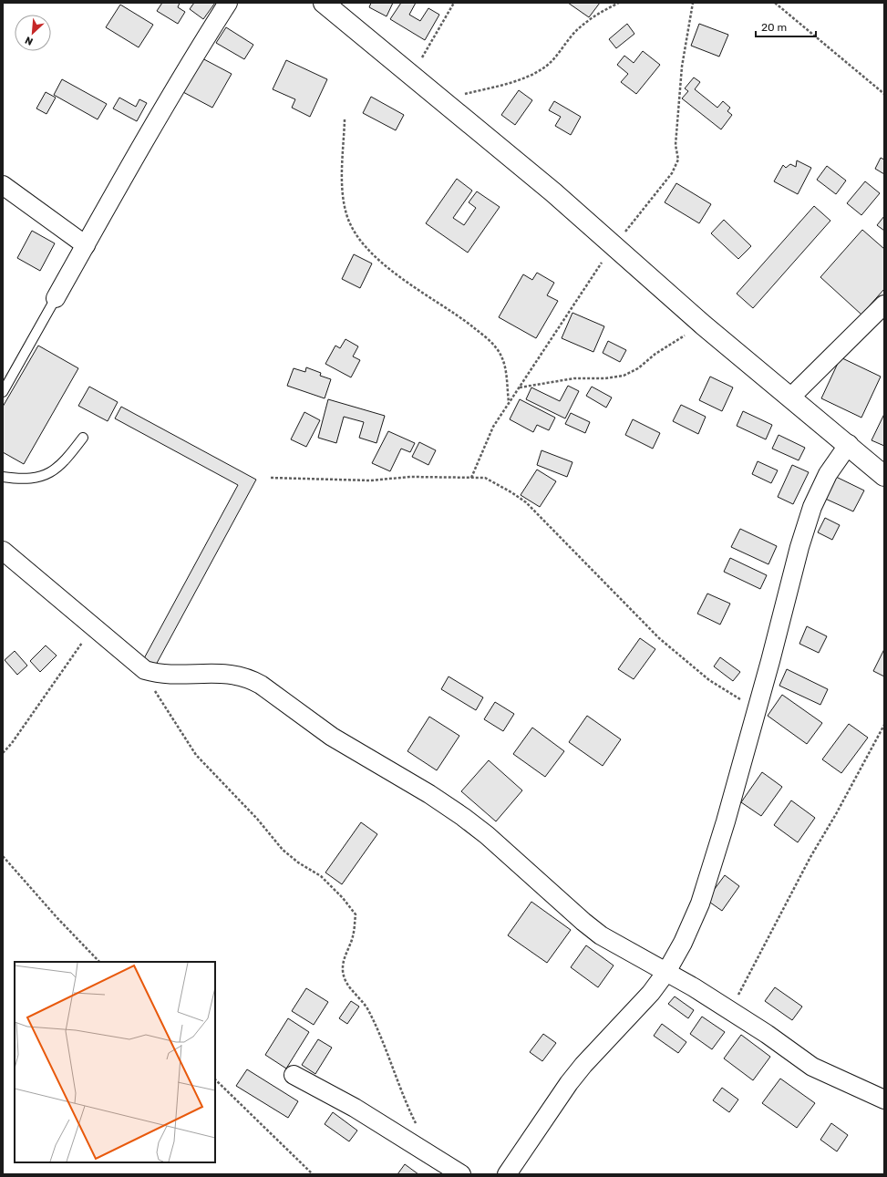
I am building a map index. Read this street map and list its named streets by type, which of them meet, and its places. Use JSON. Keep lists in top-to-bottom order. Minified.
{"scale_bar":"20 m","north":"bottom left"}
